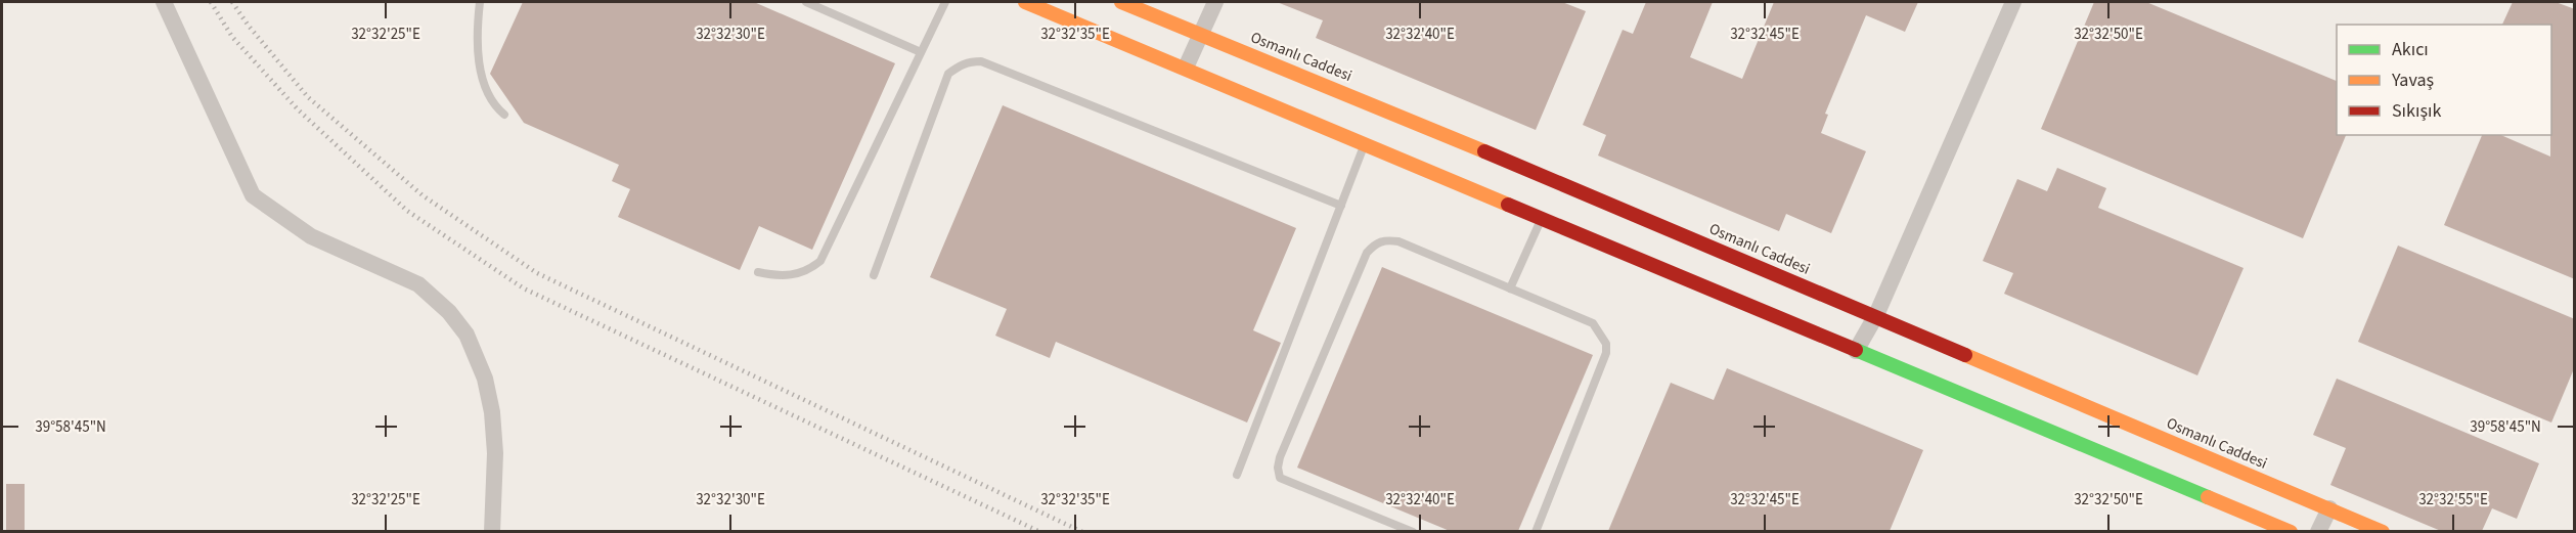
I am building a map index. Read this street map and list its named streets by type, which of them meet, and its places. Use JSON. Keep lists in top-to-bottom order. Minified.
{"streets":{"street":["Osmanlı Caddesi"]},"legend":["Akıcı","Yavaş","Sıkışık"],"coordinates":["32°32'25\"E","32°32'30\"E","32°32'35\"E","32°32'40\"E","32°32'45\"E","32°32'50\"E","39°58'45\"N","32°32'55\"E"]}
